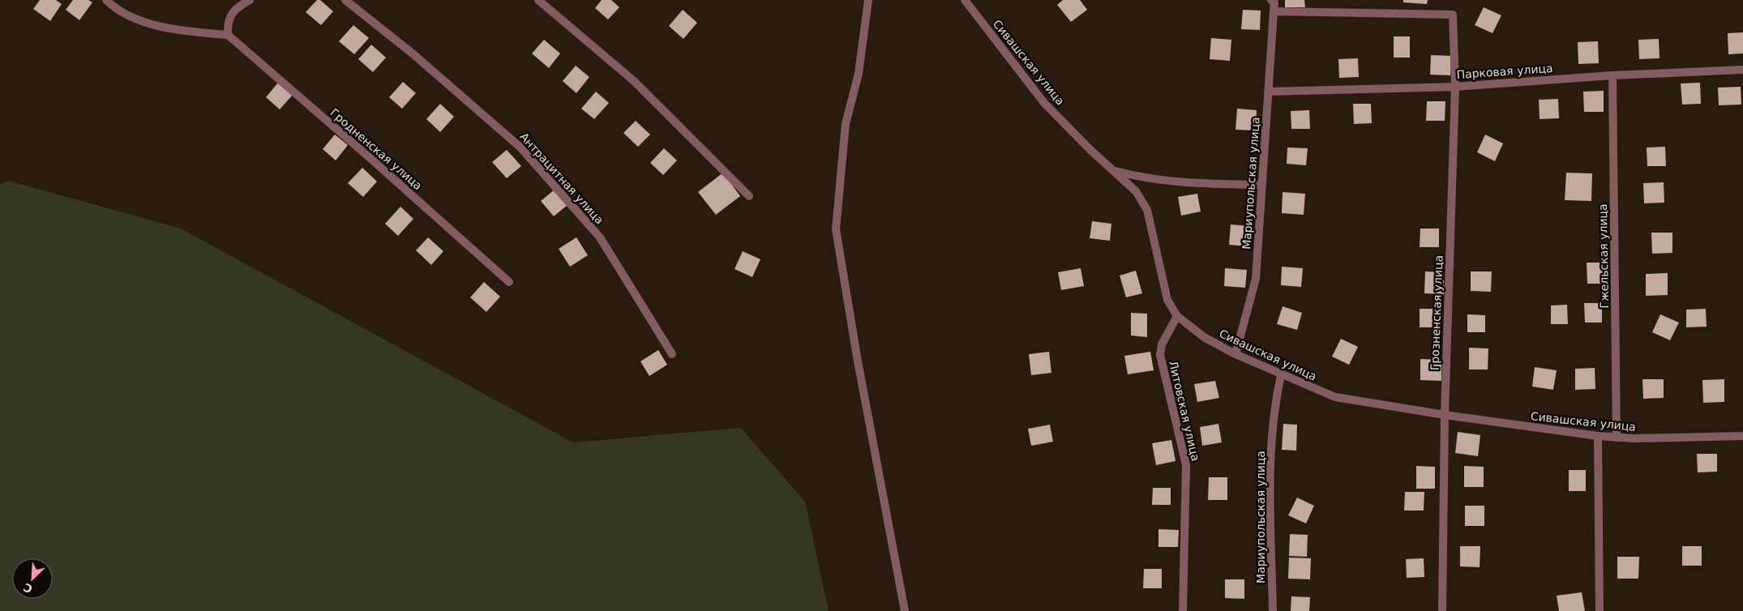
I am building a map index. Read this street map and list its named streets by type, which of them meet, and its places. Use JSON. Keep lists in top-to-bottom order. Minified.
{"streets":{"street":["Сивашская улица","Парковая улица","Гродненская улица","Антрацитная улица","Мариупольская улица","Гжельская улица","Грозненская улица","Литовская улица"]},"crossings":[["Сивашская улица","Мариупольская улица"],["Сивашская улица","Гжельская улица"],["Сивашская улица","Грозненская улица"],["Сивашская улица","Литовская улица"],["Парковая улица","Мариупольская улица"],["Парковая улица","Гжельская улица"],["Парковая улица","Грозненская улица"],["Мариупольская улица","Грозненская улица"]],"north":"bottom left"}
